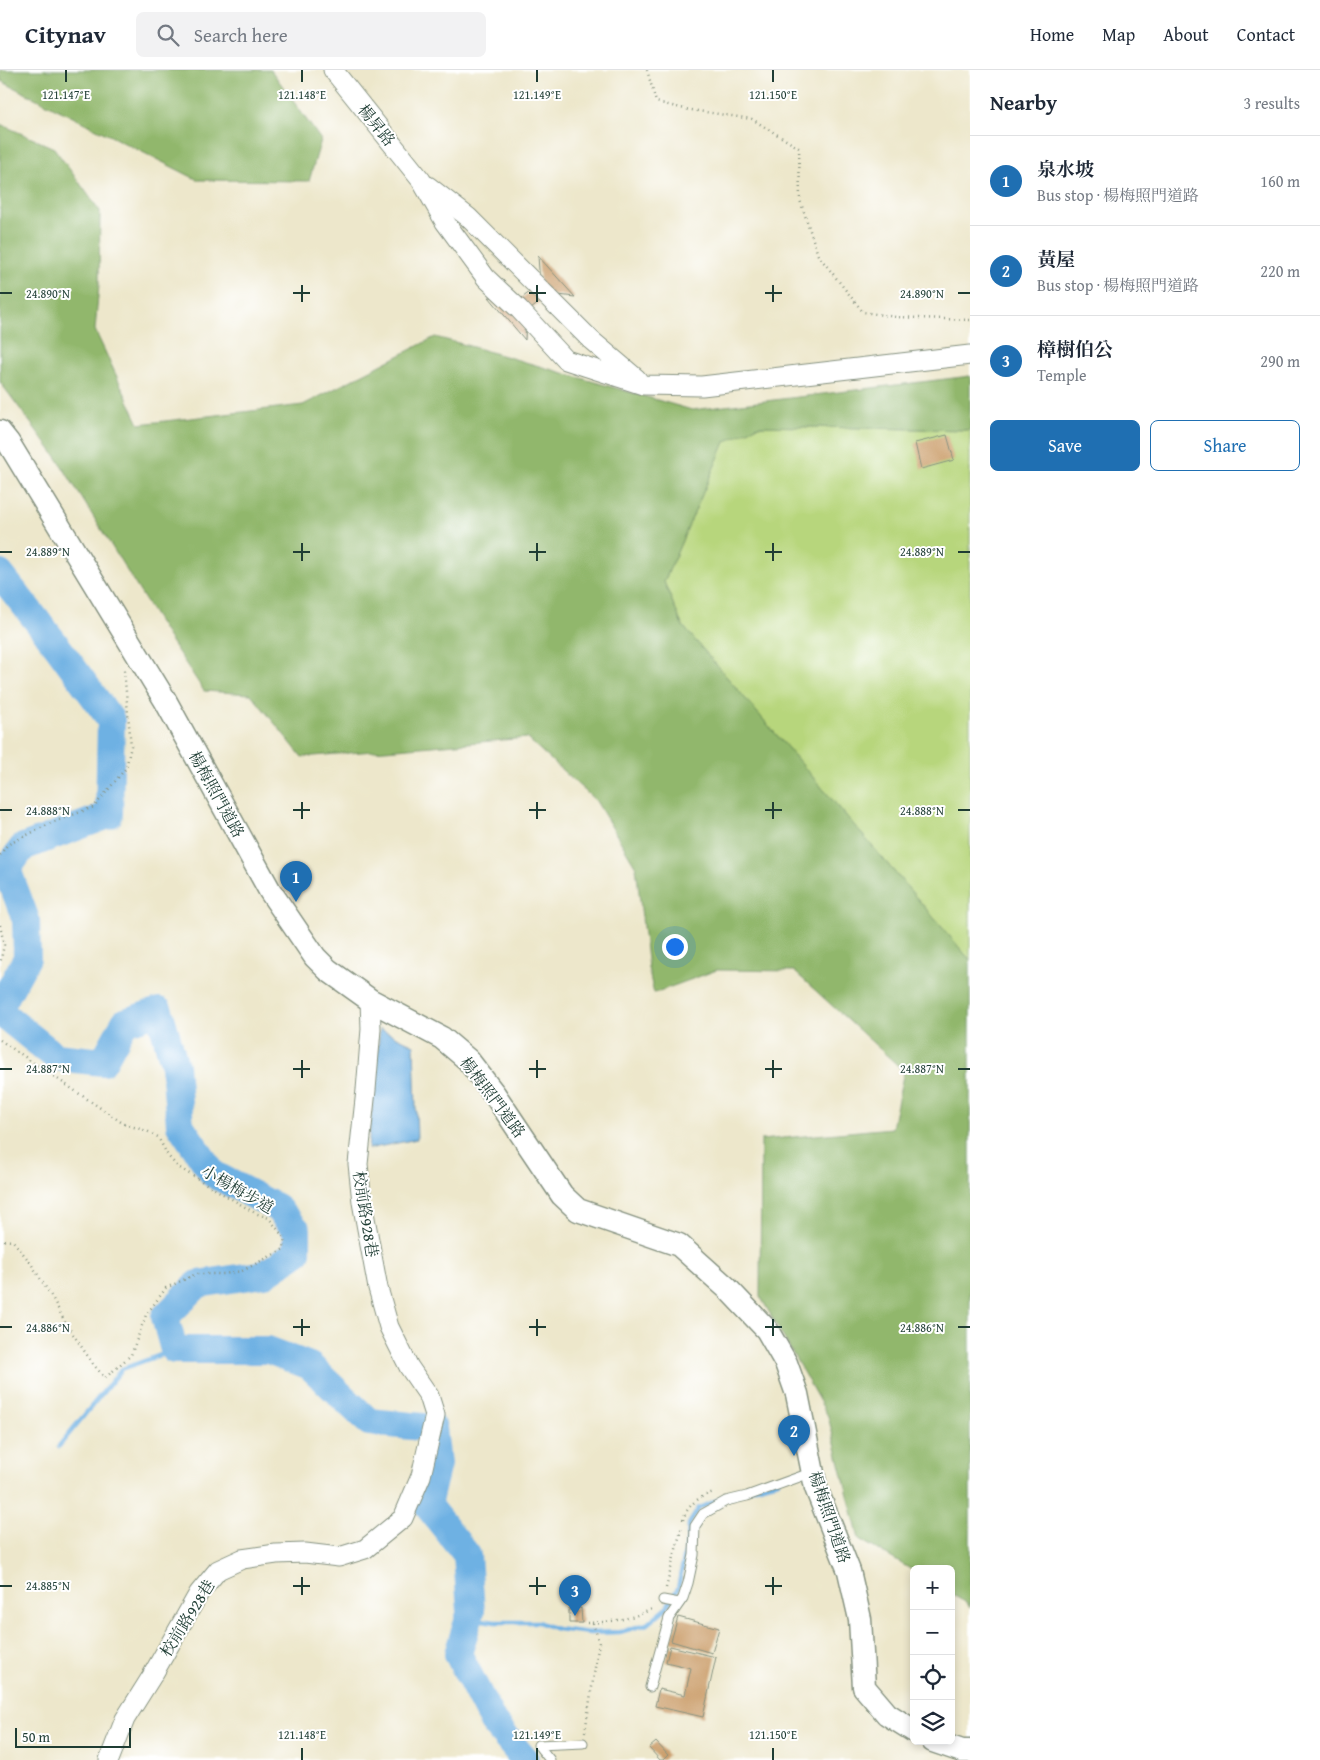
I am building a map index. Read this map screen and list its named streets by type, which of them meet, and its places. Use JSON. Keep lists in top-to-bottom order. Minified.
{"streets":{"street":["楊昇路","楊梅照門道路","校前路928巷"],"path":["小楊梅步道"]},"crossings":[["楊梅照門道路","校前路928巷"]],"scale_bar":"50 m","page":{"header":"Citynav","search":"Search here","nav":["Home","Map","About","Contact"],"heading":["Nearby","3 results"],"list":[{"mark":"1","name":"泉水坡","note":"Bus stop · 楊梅照門道路","value":"160 m"},{"mark":"2","name":"黃屋","note":"Bus stop · 楊梅照門道路","value":"220 m"},{"mark":"3","name":"樟樹伯公","note":"Temple","value":"290 m"}],"buttons":["Save","Share"],"pins":["1","2","3"],"map_buttons":["+","−"],"scale":"50 m"},"coordinates":["121.147°E","121.148°E","121.149°E","121.150°E","24.890°N","24.889°N","24.888°N","24.887°N","24.886°N","24.885°N"]}
